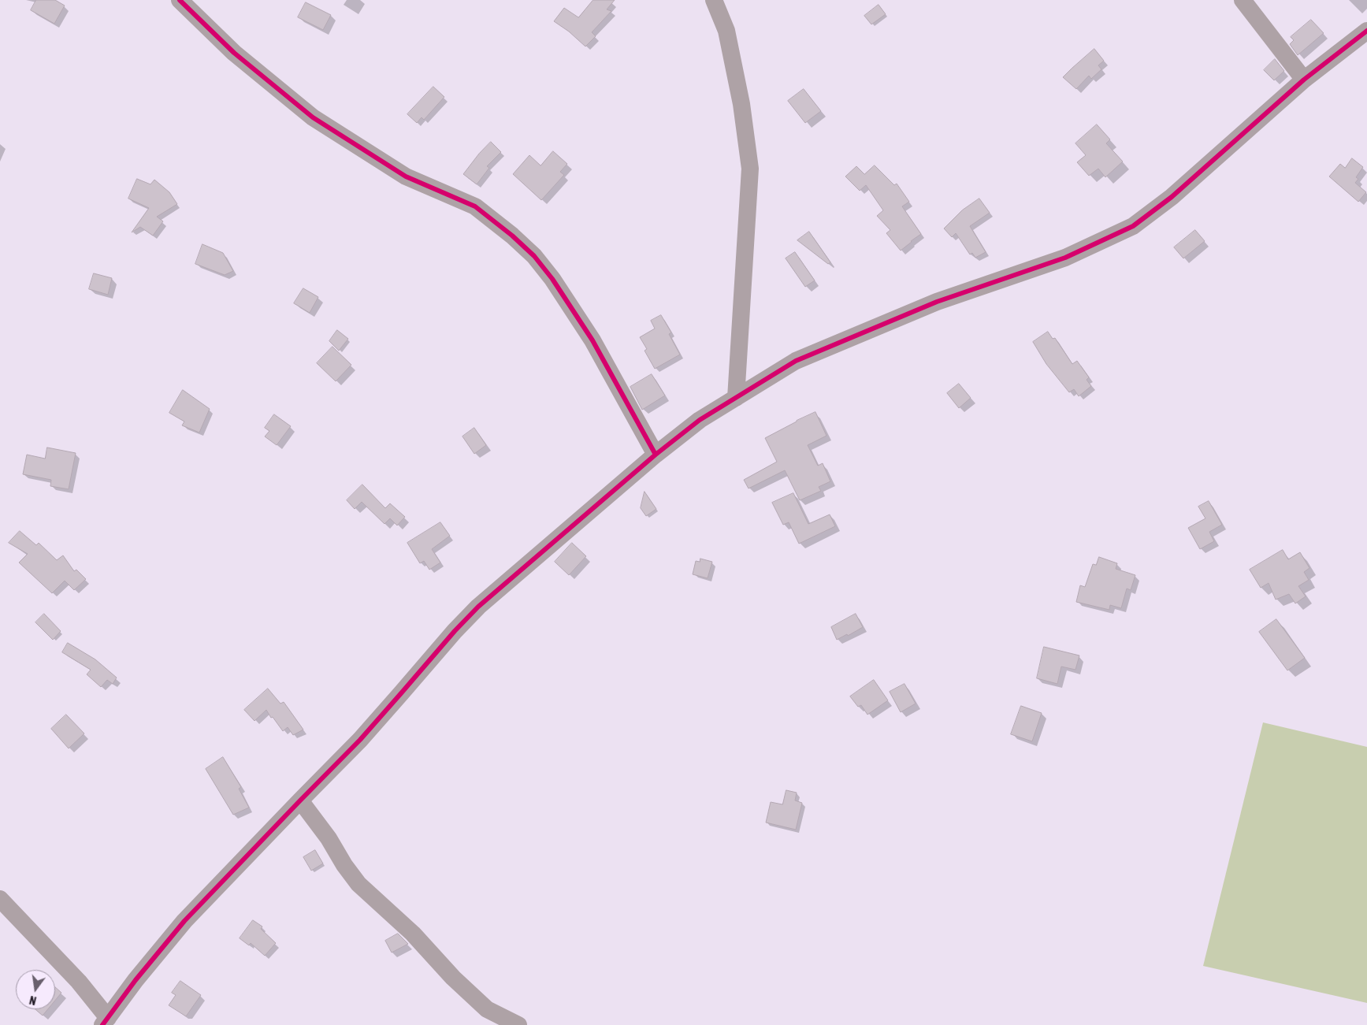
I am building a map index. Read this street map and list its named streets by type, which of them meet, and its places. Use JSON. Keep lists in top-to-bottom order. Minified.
{"north":"bottom"}
